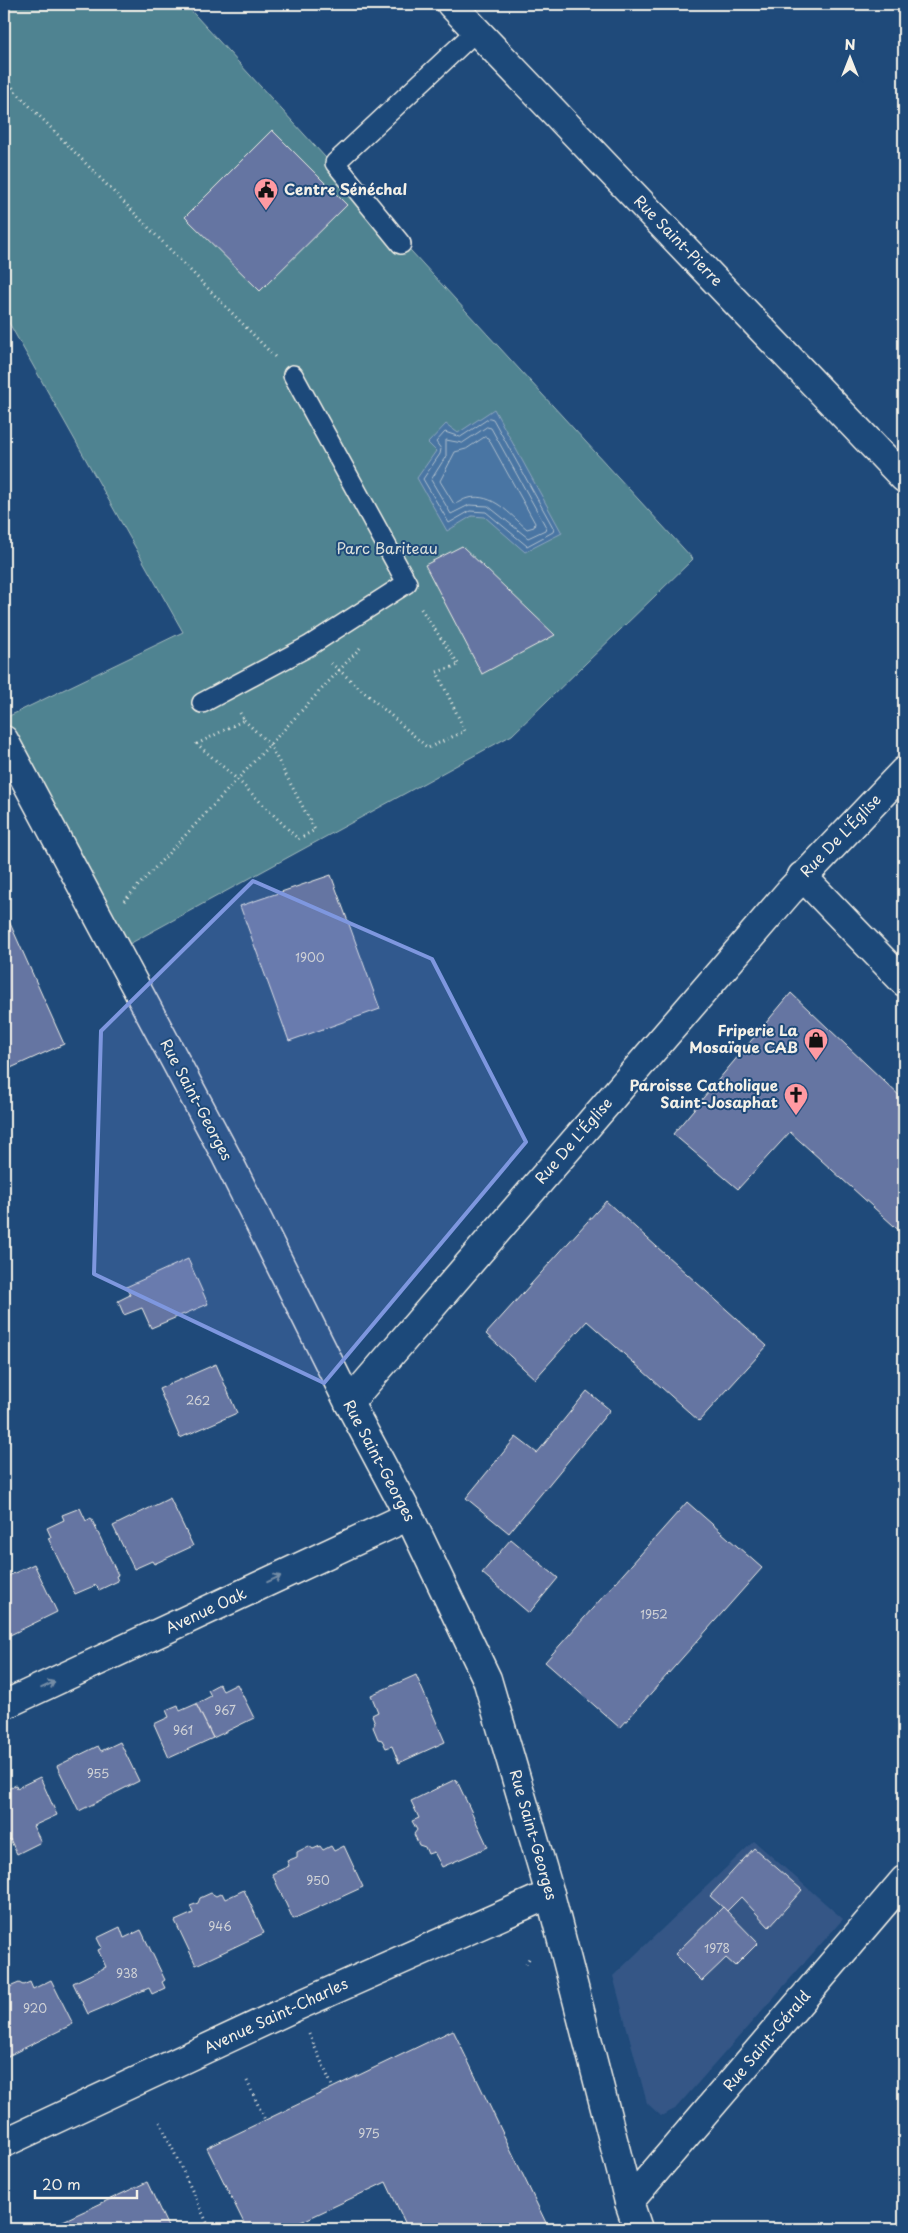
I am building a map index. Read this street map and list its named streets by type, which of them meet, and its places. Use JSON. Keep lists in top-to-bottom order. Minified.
{"streets":{"street":["Rue Saint-Pierre","Rue De L'Église","Rue Saint-Georges","Avenue Oak","Avenue Saint-Charles","Rue Saint-Gérald"]},"crossings":[["Rue De L'Église","Rue Saint-Georges"],["Rue Saint-Georges","Avenue Oak"],["Rue Saint-Georges","Avenue Saint-Charles"],["Rue Saint-Georges","Rue Saint-Gérald"]],"one_way":["Avenue Oak"],"parks":["Parc Bariteau"],"places":{"public building":["Centre Sénéchal"],"shop":["Friperie La Mosaïque CAB"],"church":["Paroisse Catholique Saint-Josaphat"]},"house_numbers":["1900","262","1952","967","961","955","950","946","1978","938","920","975"],"scale_bar":"20 m","north":"top"}
